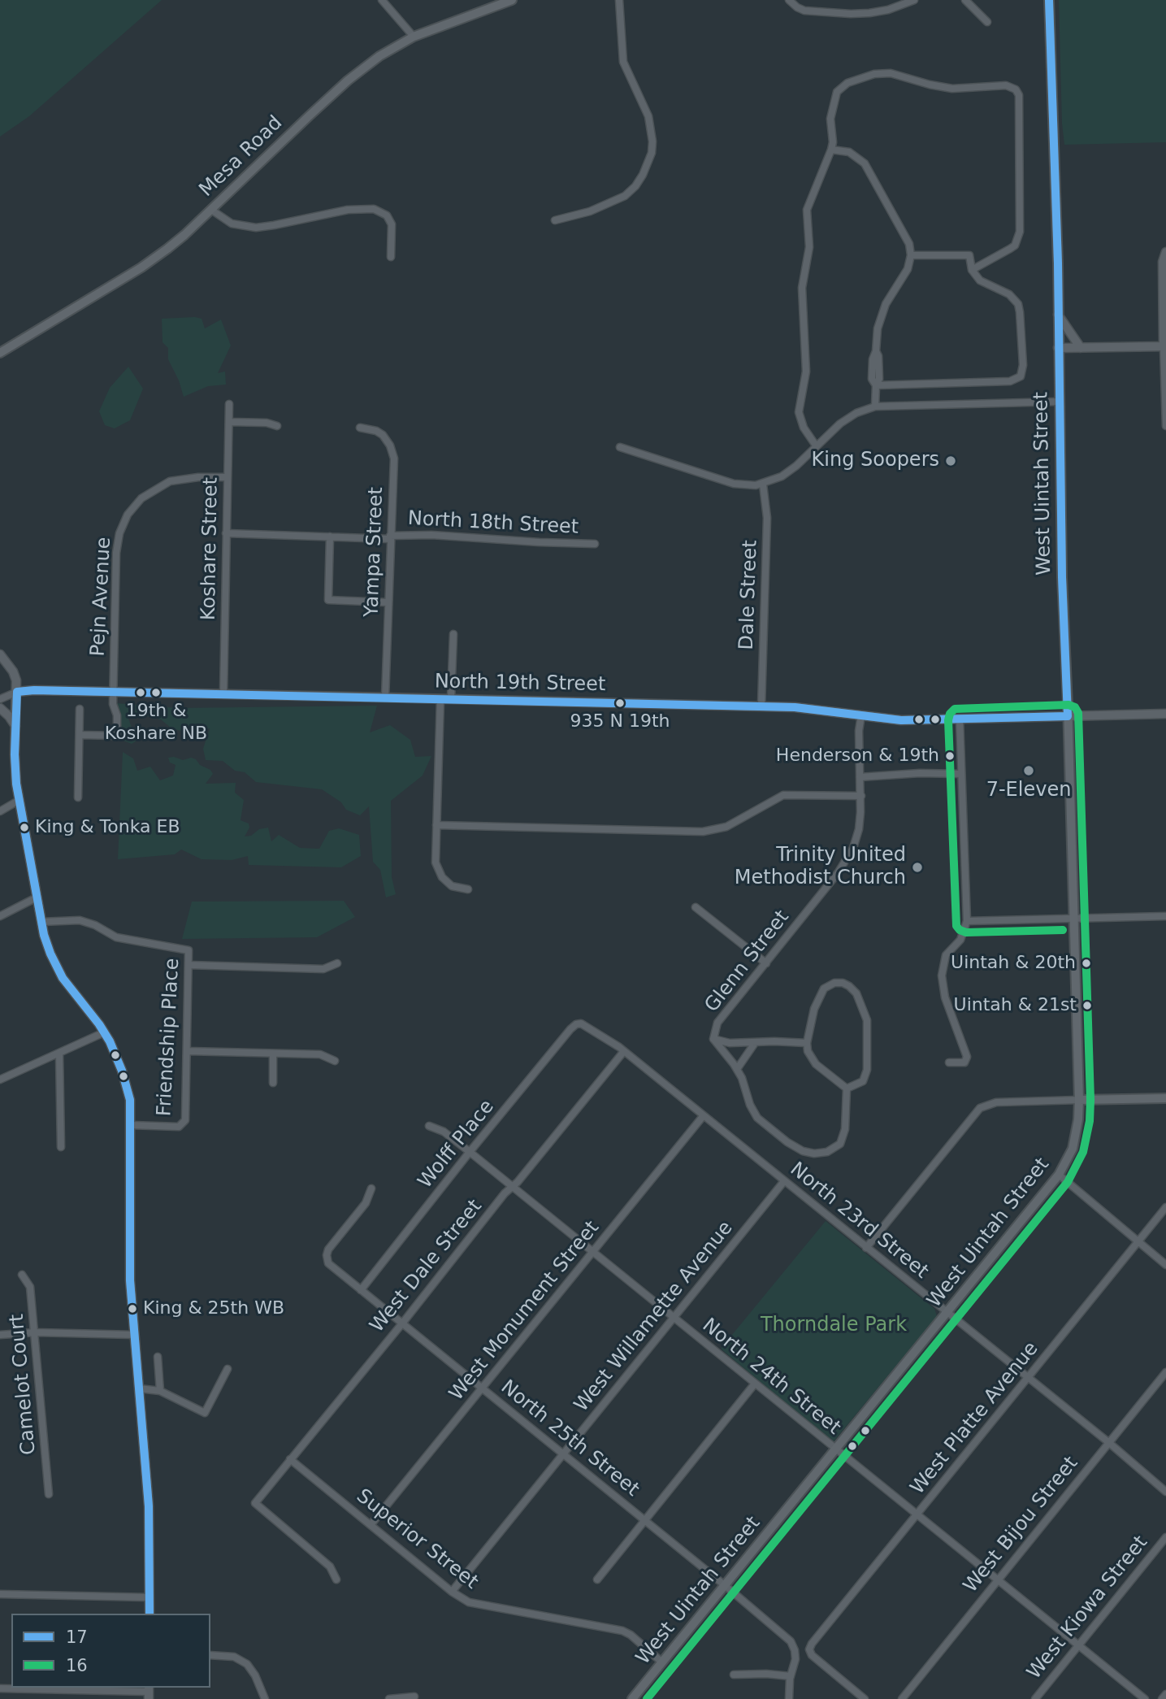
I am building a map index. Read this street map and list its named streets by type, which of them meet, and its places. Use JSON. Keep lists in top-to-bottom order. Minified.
{"streets":{"main road":["Mesa Road","West Uintah Street"],"street":["North 18th Street","Koshare Street","Yampa Street","Dale Street","Pejn Avenue","North 19th Street","Glenn Street","Friendship Place","Wolff Place","North 23rd Street","West Dale Street","West Monument Street","West Willamette Avenue","North 24th Street","Camelot Court","West Platte Avenue","North 25th Street","West Bijou Street","Superior Street","West Kiowa Street"]},"crossings":[["West Uintah Street","North 19th Street"],["West Uintah Street","North 23rd Street"],["West Uintah Street","North 24th Street"],["West Uintah Street","North 25th Street"],["West Uintah Street","Superior Street"],["North 18th Street","Koshare Street"],["North 18th Street","Yampa Street"],["Koshare Street","Pejn Avenue"],["Koshare Street","North 19th Street"],["Yampa Street","North 19th Street"],["Dale Street","North 19th Street"],["Pejn Avenue","North 19th Street"],["North 19th Street","Glenn Street"],["Wolff Place","North 23rd Street"],["Wolff Place","North 24th Street"],["Wolff Place","North 25th Street"],["North 23rd Street","West Dale Street"],["North 23rd Street","West Monument Street"],["North 23rd Street","West Willamette Avenue"],["North 23rd Street","West Platte Avenue"],["North 23rd Street","West Bijou Street"],["West Dale Street","North 24th Street"],["West Dale Street","North 25th Street"],["West Dale Street","Superior Street"],["West Monument Street","North 24th Street"],["West Monument Street","North 25th Street"],["West Monument Street","Superior Street"],["West Willamette Avenue","North 24th Street"],["West Willamette Avenue","North 25th Street"],["West Willamette Avenue","Superior Street"],["North 24th Street","West Platte Avenue"],["North 24th Street","West Bijou Street"],["North 24th Street","West Kiowa Street"]],"parks":["Thorndale Park"],"places":["King Soopers","19th & Koshare NB","935 N 19th","Henderson & 19th","7-Eleven","King & Tonka EB","Trinity United Methodist Church","Uintah & 20th","Uintah & 21st","King & 25th WB"],"lines":["transit line 17","transit line 16"],"legend":["17","16"]}
